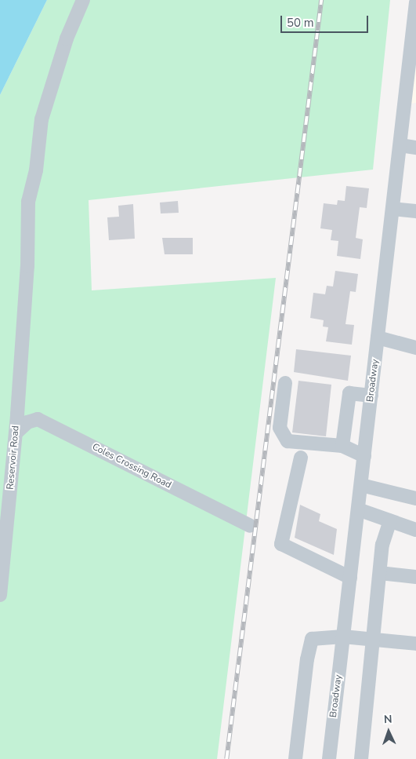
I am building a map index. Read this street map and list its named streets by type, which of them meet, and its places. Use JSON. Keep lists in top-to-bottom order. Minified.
{"streets":{"street":["Broadway","Reservoir Road","Coles Crossing Road"]},"crossings":[["Reservoir Road","Coles Crossing Road"]],"scale_bar":"50 m","north":"top"}
